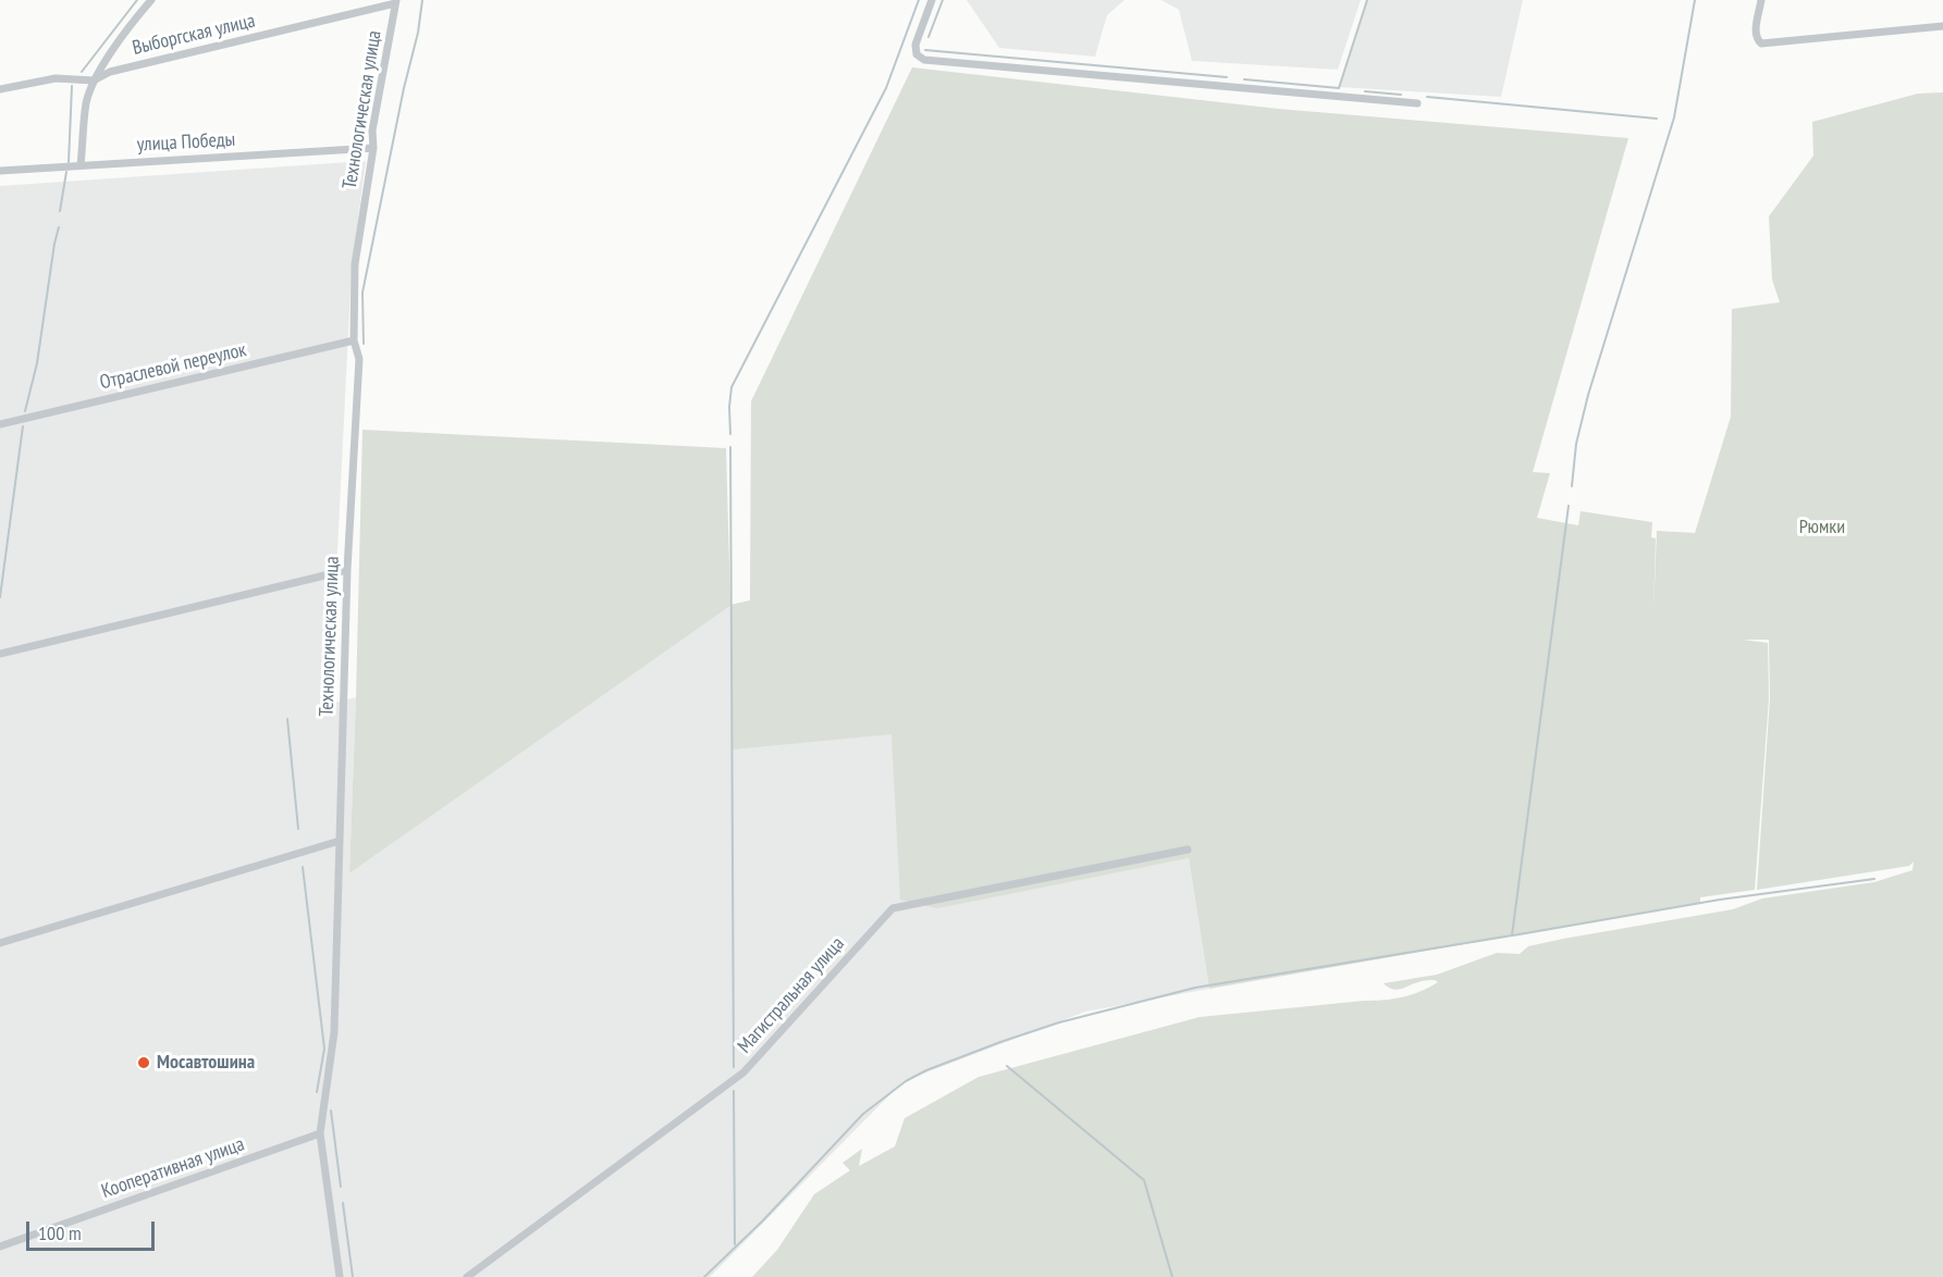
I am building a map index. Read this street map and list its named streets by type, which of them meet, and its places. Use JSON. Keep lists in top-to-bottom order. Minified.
{"streets":{"street":["Выборгская улица","Технологическая улица","улица Победы","Отраслевой переулок","Магистральная улица","Кооперативная улица"]},"crossings":[["Выборгская улица","Технологическая улица"],["Технологическая улица","улица Победы"],["Технологическая улица","Отраслевой переулок"],["Технологическая улица","Кооперативная улица"]],"parks":["Рюмки"],"places":["Мосавтошина"],"scale_bar":"100 m"}
